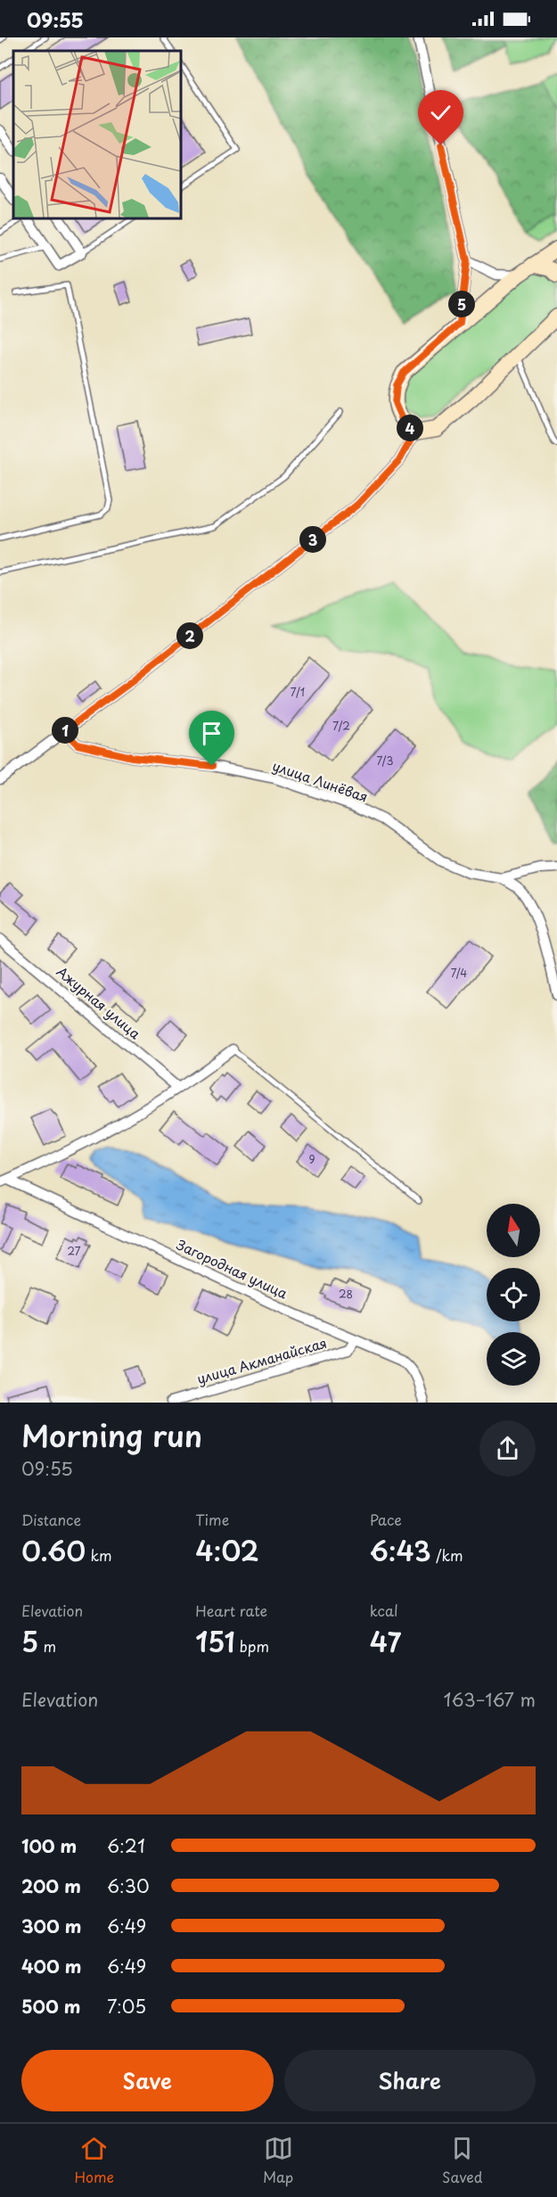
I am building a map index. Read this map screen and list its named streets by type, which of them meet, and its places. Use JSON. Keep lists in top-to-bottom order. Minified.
{"streets":{"street":["улица Линёвая","Ажурная улица","Загородная улица","улица Акманайская"]},"crossings":[["Загородная улица","улица Акманайская"]],"house_numbers":["7/1","7/2","7/3","7/4","9","27","28"],"north":"top","page":{"status":"09:55","pins":["5","4","3","2","1"],"heading":["Morning run","09:55"],"stats":[["Distance","0.60 km"],["Time","4:02"],["Pace","6:43 /km"],["Elevation","5 m"],["Heart rate","151 bpm"],["kcal","47"]],"chart":["Elevation","163–167 m"],"list":[{"name":"100 m","note":"6:21"},{"name":"200 m","note":"6:30"},{"name":"300 m","note":"6:49"},{"name":"400 m","note":"6:49"},{"name":"500 m","note":"7:05"}],"buttons":["Save","Share"],"tabs":["Home","Map","Saved"]}}
